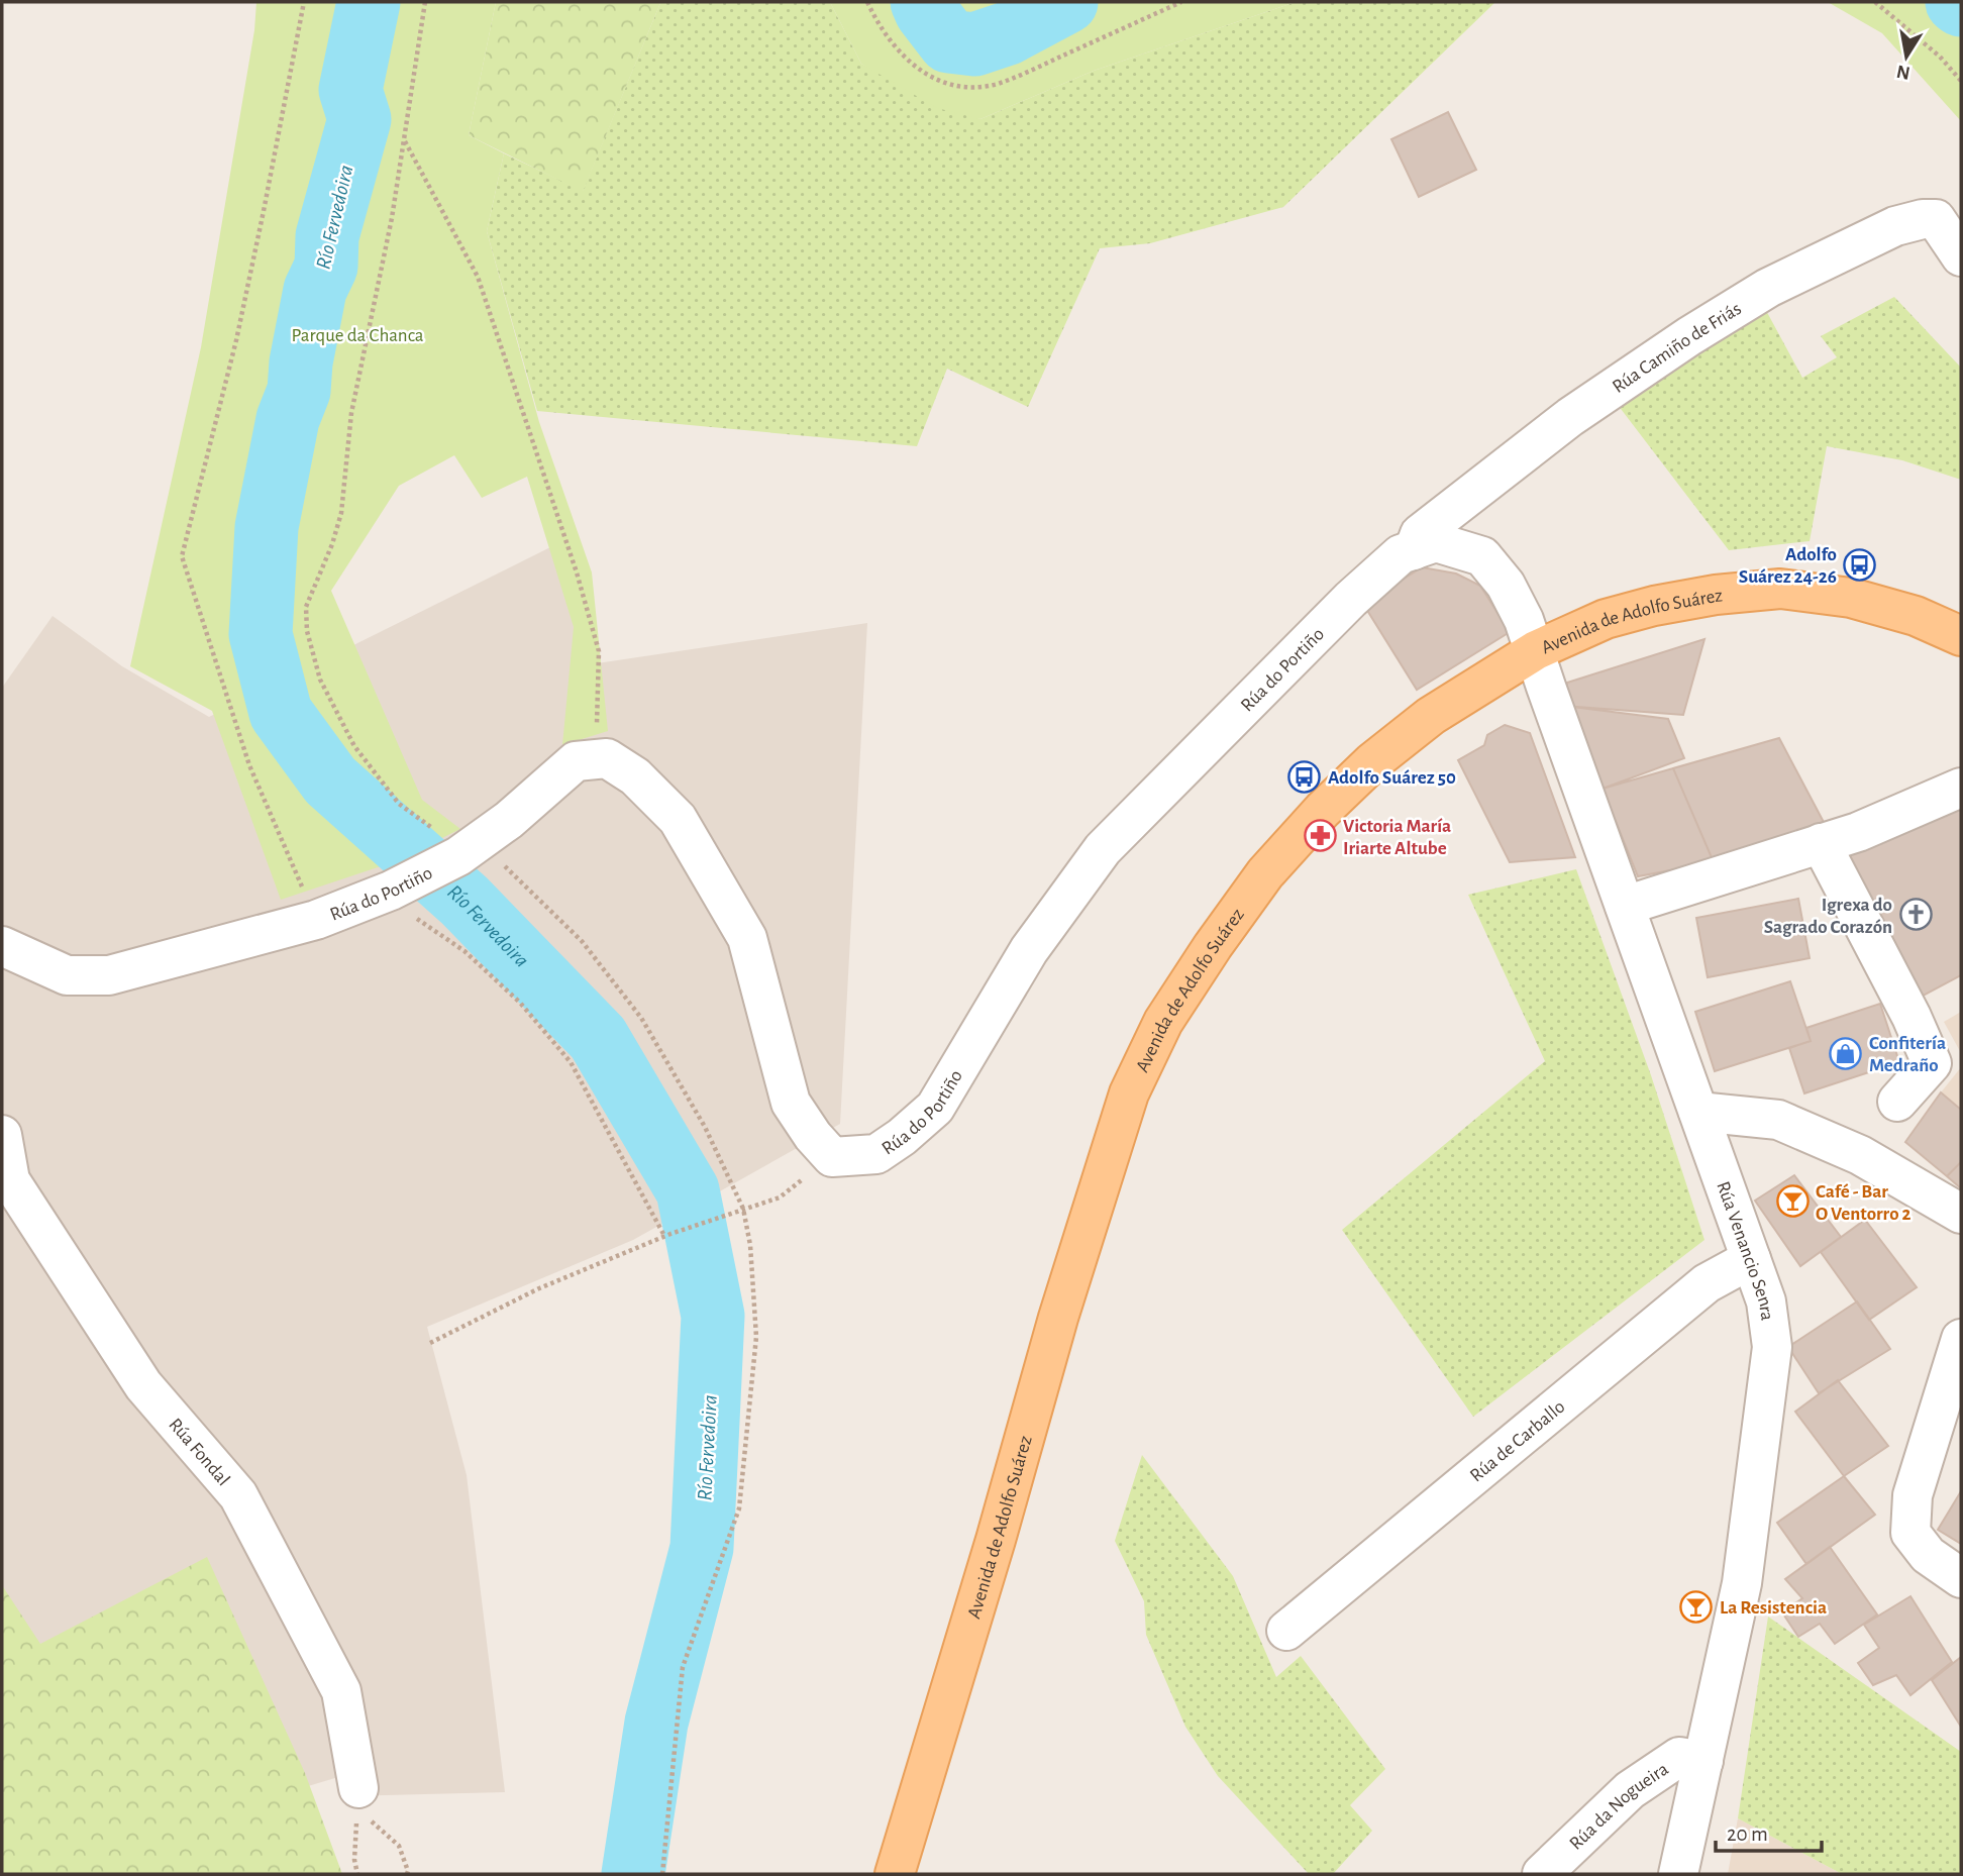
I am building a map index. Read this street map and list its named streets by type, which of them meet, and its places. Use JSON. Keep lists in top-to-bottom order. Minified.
{"streets":{"main road":["Avenida de Adolfo Suárez"],"street":["Rúa Camiño de Friás","Rúa do Portiño","Rúa Venancio Senra","Rúa de Carballo","Rúa Fondal","Rúa da Nogueira"]},"crossings":[["Rúa Camiño de Friás","Rúa do Portiño"],["Avenida de Adolfo Suárez","Rúa do Portiño"],["Avenida de Adolfo Suárez","Rúa Venancio Senra"],["Rúa do Portiño","Rúa Venancio Senra"],["Rúa Venancio Senra","Rúa de Carballo"],["Rúa Venancio Senra","Rúa da Nogueira"]],"water":["Río Fervedoira"],"parks":["Parque da Chanca"],"places":{"bus stop":["Adolfo Suárez 24-26","Adolfo Suárez 50"],"pharmacy":["Victoria María Iriarte Altube"],"church":["Igrexa do Sagrado Corazón"],"shop":["Confitería Medraño"],"bar":["Café - Bar O Ventorro 2","La Resistencia"]},"scale_bar":"20 m","north":"bottom"}
